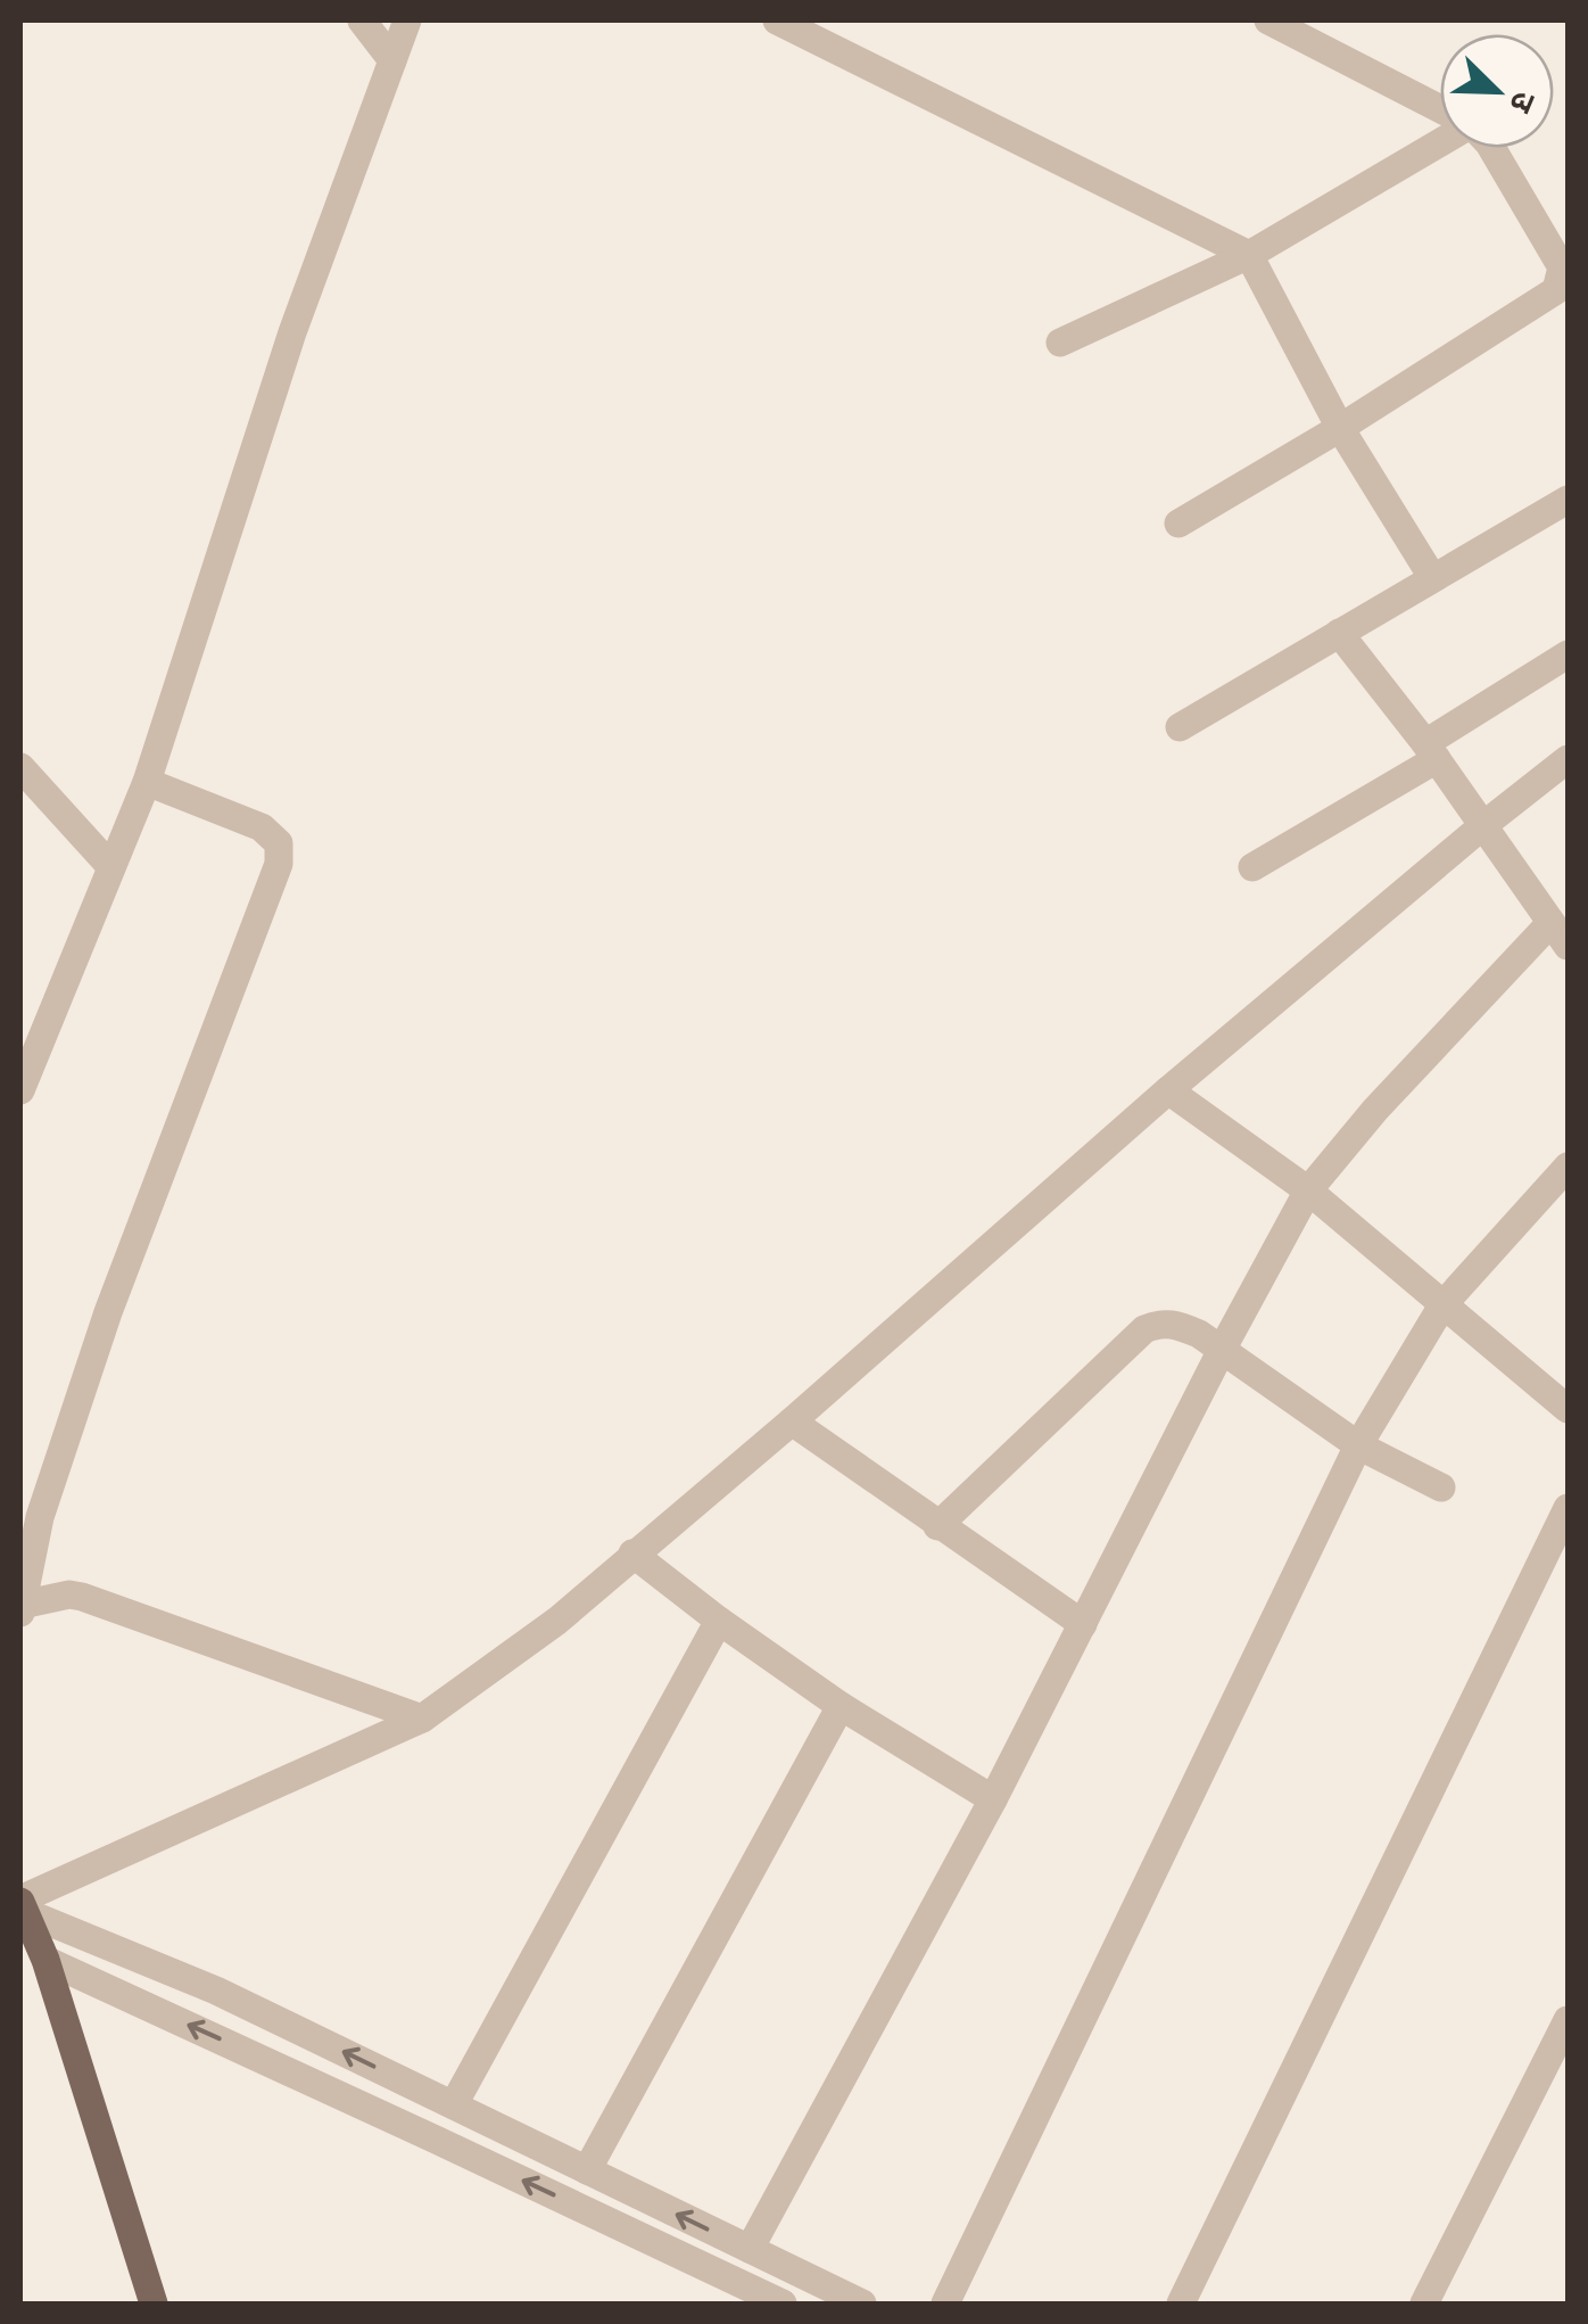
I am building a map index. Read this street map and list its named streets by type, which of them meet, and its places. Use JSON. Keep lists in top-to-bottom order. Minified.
{"north":"bottom right"}
